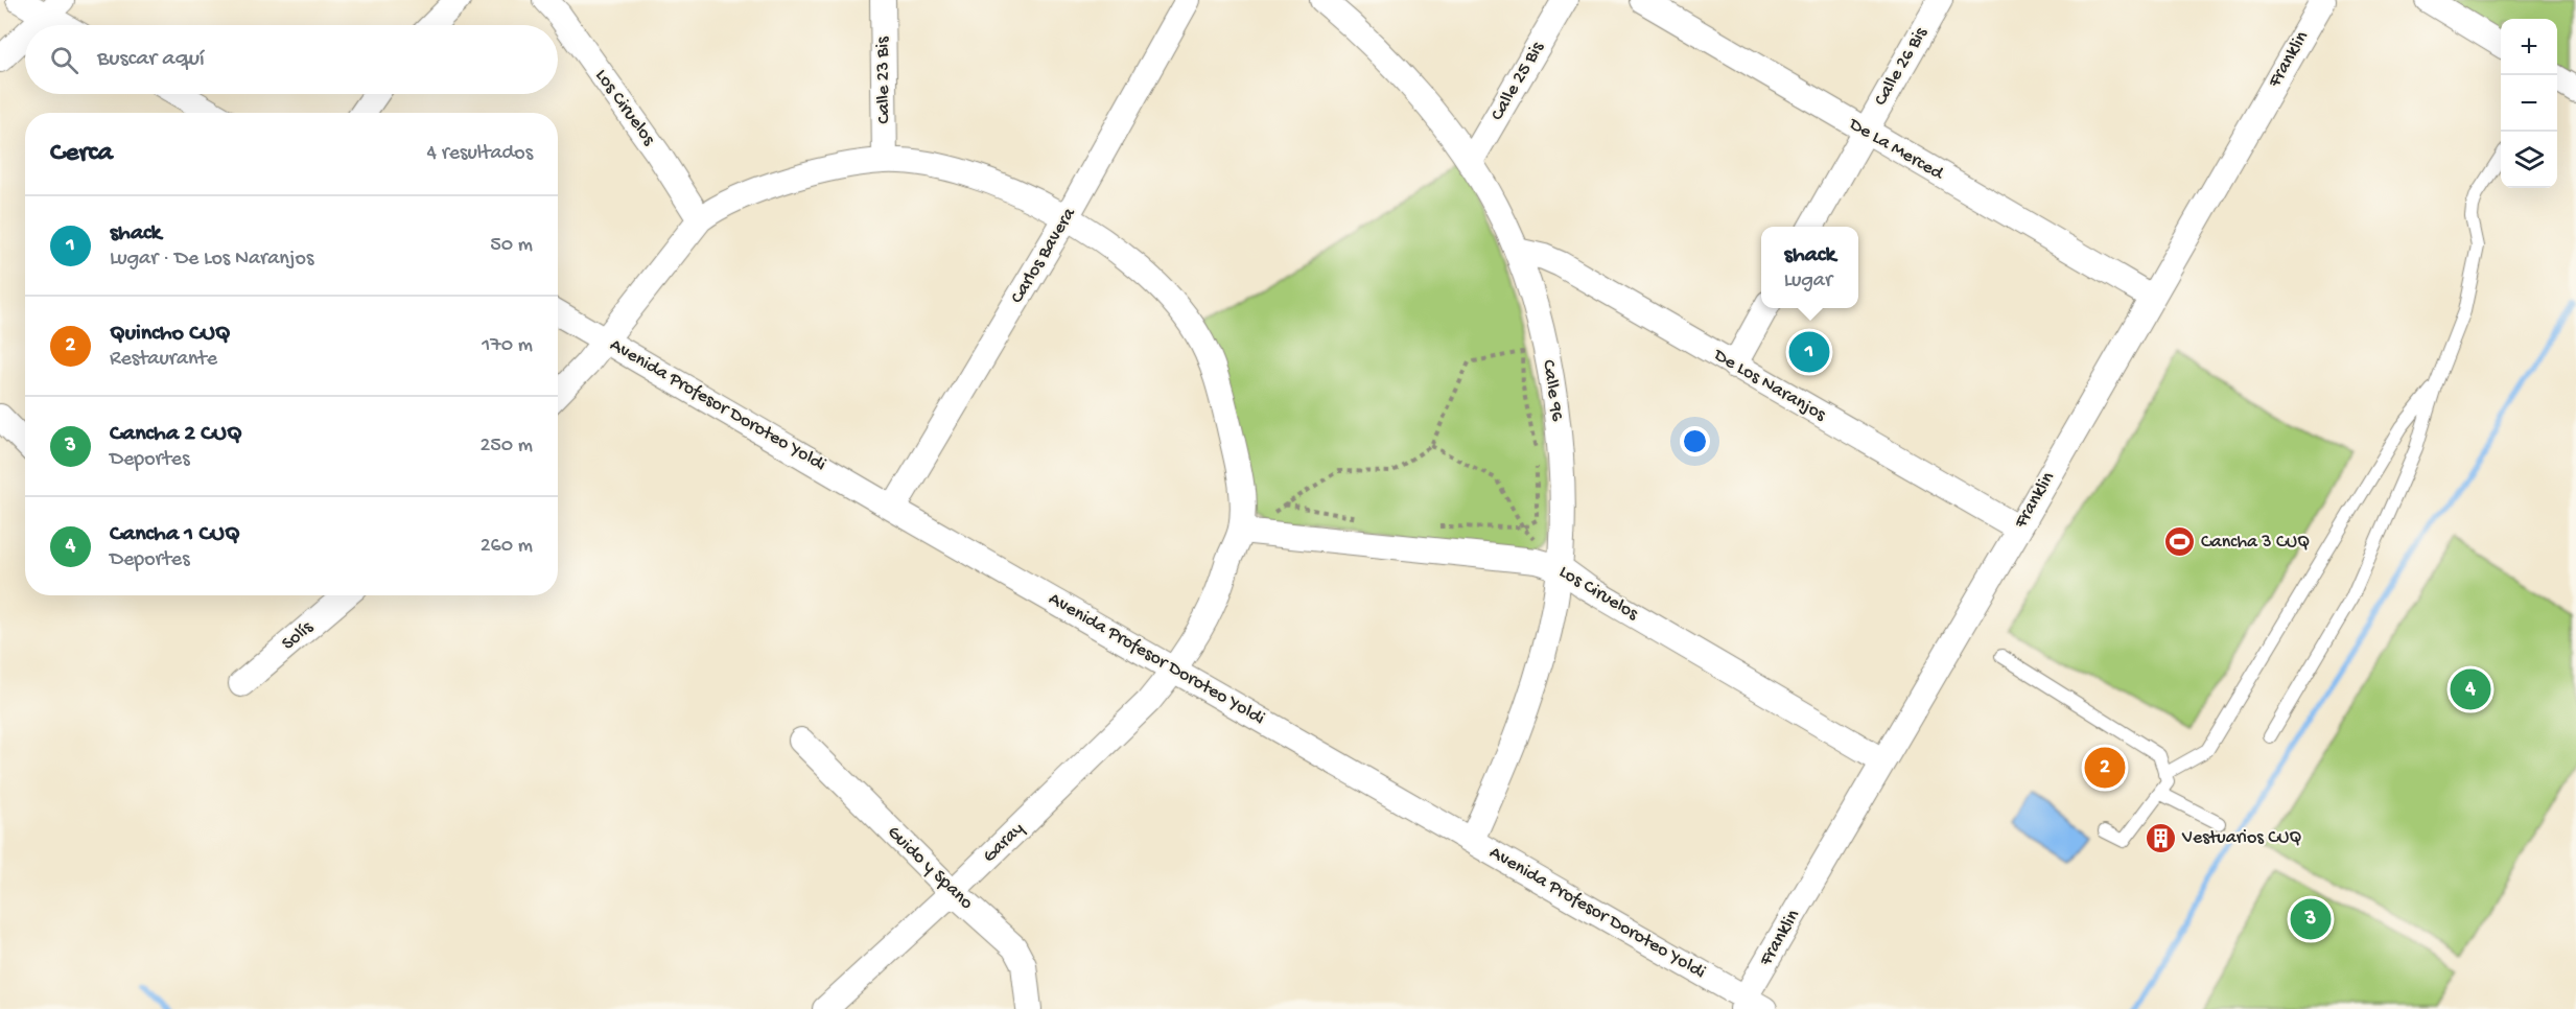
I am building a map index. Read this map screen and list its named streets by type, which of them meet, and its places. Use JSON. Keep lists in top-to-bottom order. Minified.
{"streets":{"street":["Franklin","Calle 26 Bis","Calle 23 Bis","Calle 25 Bis","Los Ciruelos","De La Merced","Carlos Bavera","De Los Naranjos","Calle 96","Avenida Profesor Doroteo Yoldi","Solís","Garay","Guido y Spano"]},"crossings":[["Franklin","Los Ciruelos"],["Franklin","De La Merced"],["Franklin","De Los Naranjos"],["Franklin","Avenida Profesor Doroteo Yoldi"],["Calle 26 Bis","De La Merced"],["Calle 23 Bis","Garay"],["Calle 25 Bis","Calle 96"],["Los Ciruelos","Calle 96"],["Los Ciruelos","Garay"],["Carlos Bavera","Avenida Profesor Doroteo Yoldi"],["Carlos Bavera","Garay"],["De Los Naranjos","Calle 96"],["Calle 96","Avenida Profesor Doroteo Yoldi"],["Avenida Profesor Doroteo Yoldi","Garay"],["Garay","Guido y Spano"]],"places":{"sports":["Cancha 3 CUQ"],"building":["Vestuarios CUQ"]},"page":{"map_buttons":["+","−"],"search":"Buscar aquí","heading":["Cerca","4 resultados"],"list":[{"mark":"1","name":"shack","note":"Lugar · De Los Naranjos","value":"50 m"},{"mark":"2","name":"Quincho CUQ","note":"Restaurante","value":"170 m"},{"mark":"3","name":"Cancha 2 CUQ","note":"Deportes","value":"250 m"},{"mark":"4","name":"Cancha 1 CUQ","note":"Deportes","value":"260 m"}],"popup":["shack","Lugar"],"pins":["1","4","2","3"]}}
